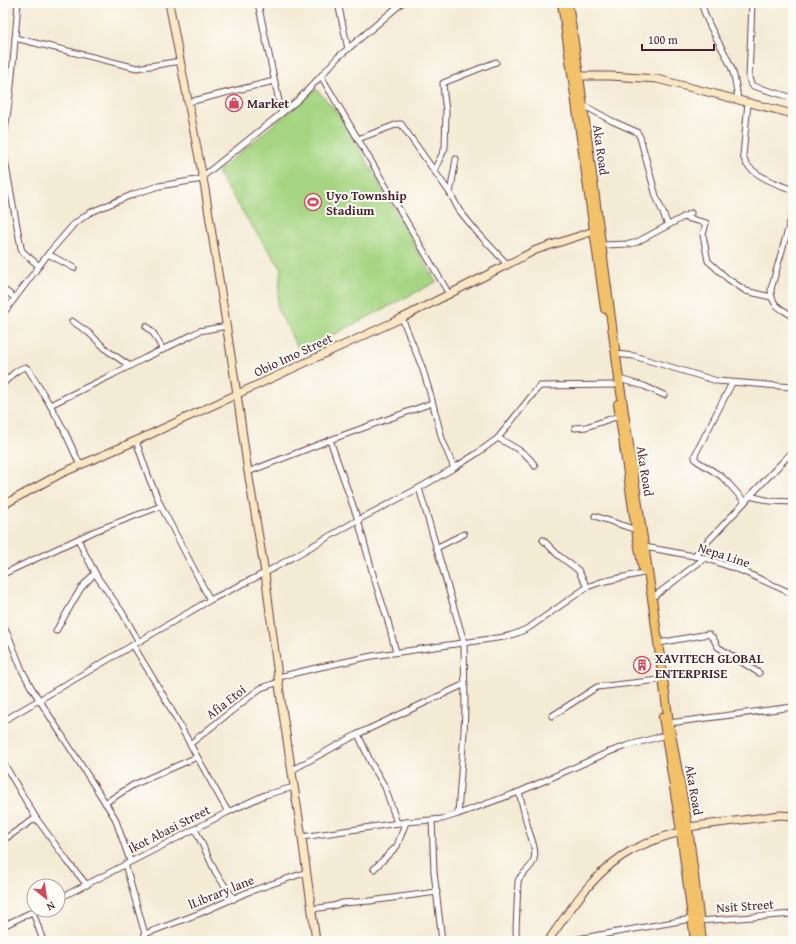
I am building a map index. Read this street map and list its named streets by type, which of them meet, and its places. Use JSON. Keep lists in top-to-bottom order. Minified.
{"streets":{"main road":["Aka Road"],"street":["Obio Imo Street","Nepa Line","Afia Etoi","Ikot Abasi Street","lLibrary lane","Nsit Street"]},"crossings":[["Aka Road","Obio Imo Street"],["Aka Road","Nepa Line"],["Aka Road","Afia Etoi"],["Aka Road","Nsit Street"]],"places":{"shop":["Market"],"sports":["Uyo Township Stadium"],"building":["XAVITECH GLOBAL ENTERPRISE"]},"scale_bar":"100 m","north":"bottom right"}
